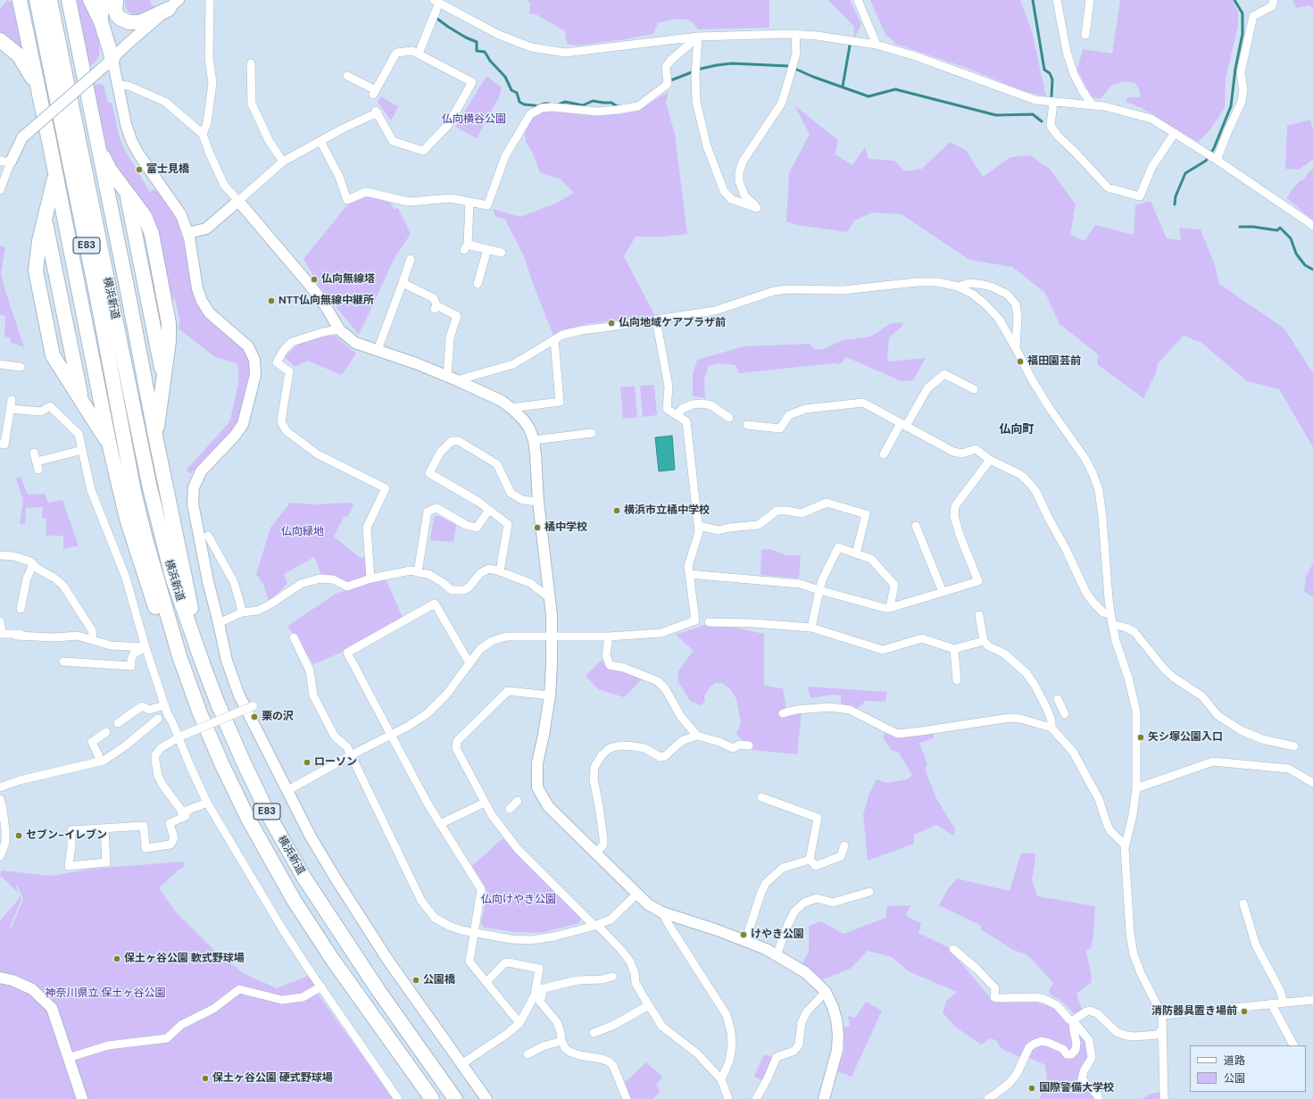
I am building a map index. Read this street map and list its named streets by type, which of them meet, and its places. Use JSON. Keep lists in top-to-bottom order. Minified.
{"streets":{"highway":["E83","横浜新道"]},"districts":["仏向町"],"parks":["仏向横谷公園","仏向緑地","仏向けやき公園","神奈川県立 保土ヶ谷公園"],"places":["富士見橋","仏向無線塔","NTT仏向無線中継所","仏向地域ケアプラザ前","福田園芸前","横浜市立橘中学校","橘中学校","栗の沢","矢シ塚公園入口","ローソン","セブン-イレブン","けやき公園","保土ヶ谷公園 軟式野球場","公園橋","消防器具置き場前","保土ヶ谷公園 硬式野球場","国際警備大学校"],"legend":["道路","公園"]}
